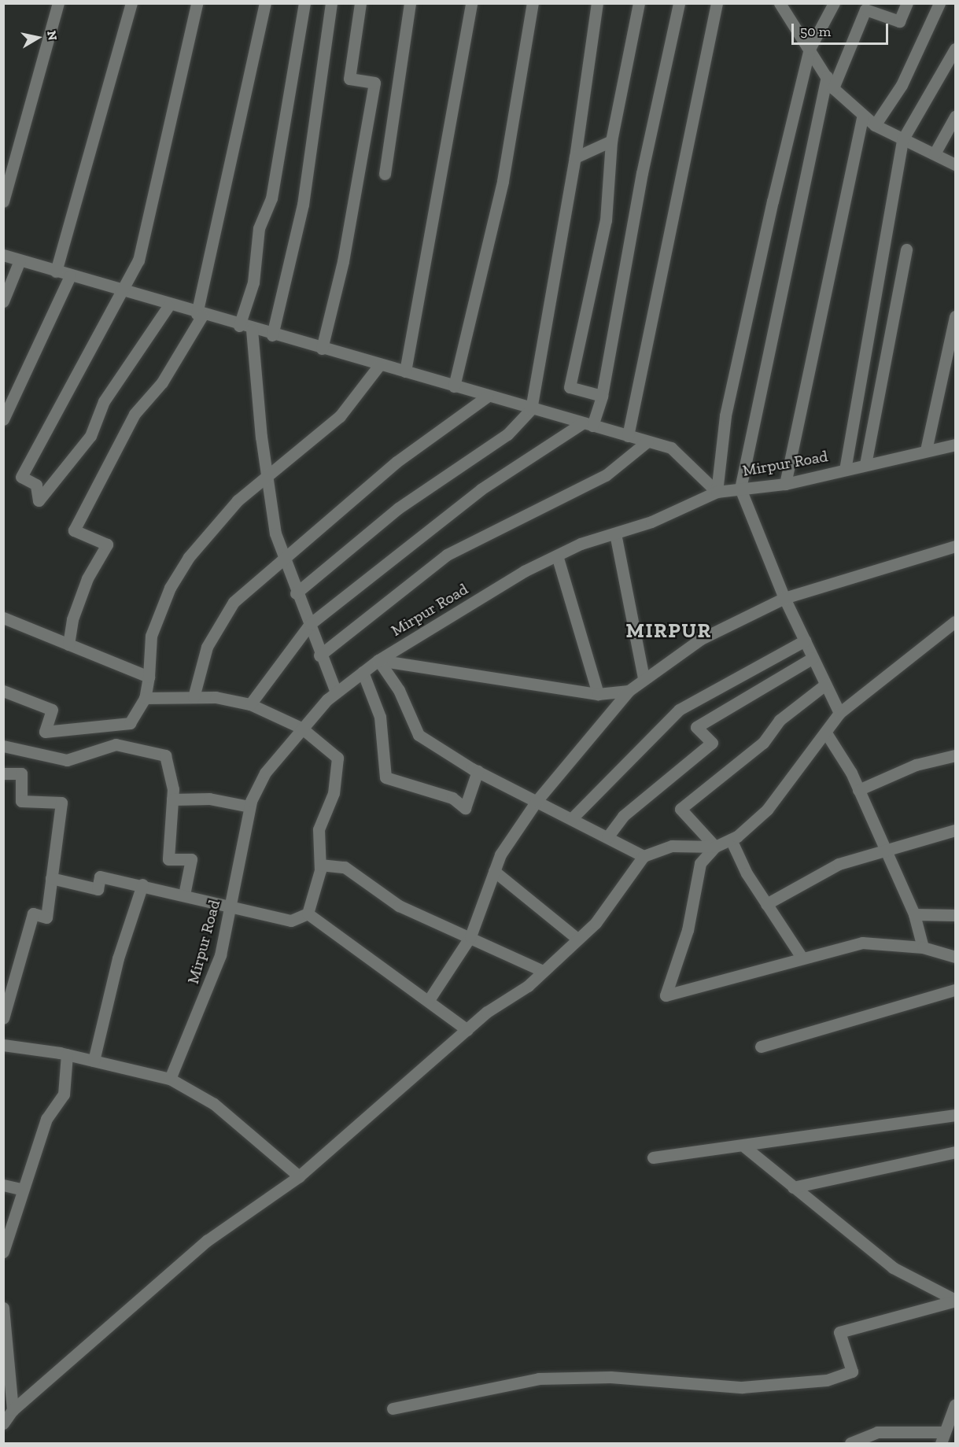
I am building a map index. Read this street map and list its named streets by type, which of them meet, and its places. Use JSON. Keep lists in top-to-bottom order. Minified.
{"streets":{"street":["Mirpur Road"]},"districts":["MIRPUR"],"scale_bar":"50 m","north":"right"}
